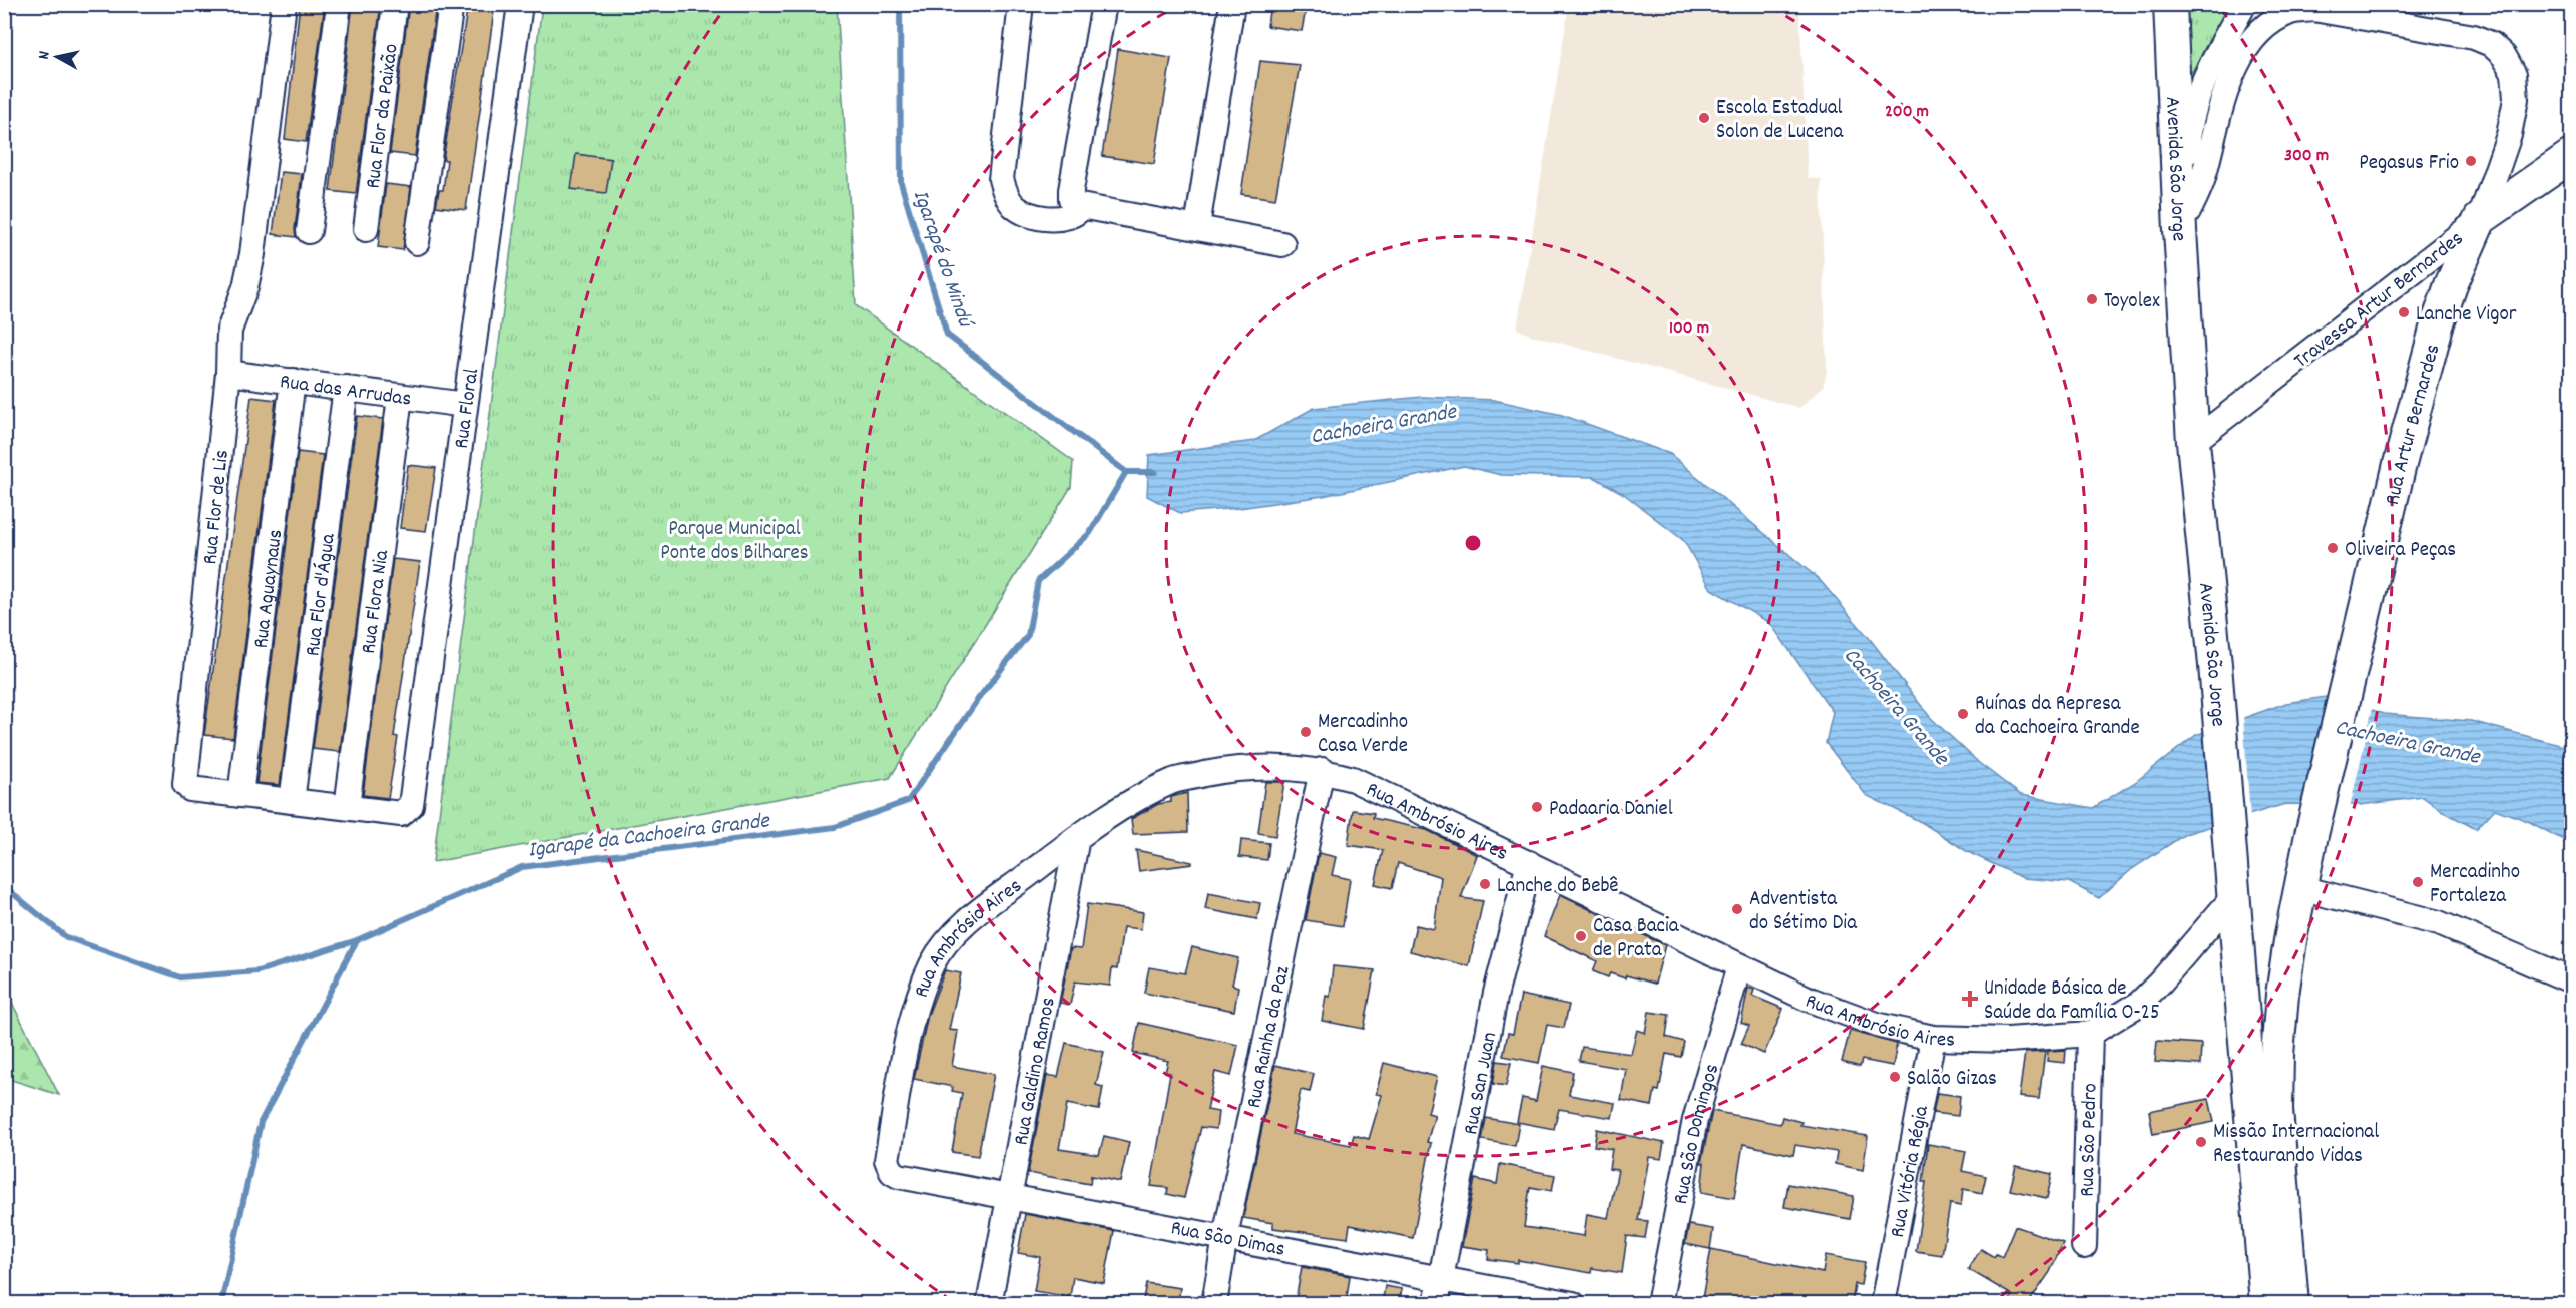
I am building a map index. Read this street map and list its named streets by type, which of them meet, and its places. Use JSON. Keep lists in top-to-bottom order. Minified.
{"streets":{"main road":["Avenida São Jorge","Travessa Artur Bernardes","Rua Artur Bernardes"],"street":["Rua Flor da Paixão","Rua das Arrudas","Rua Floral","Rua Flor de Lis","Rua Aguaynaus","Rua Flor d'Água","Rua Flora Nia","Rua Ambrósio Aires","Rua Rainha da Paz","Rua Galdino Ramos","Rua San Juan","Rua São Domingos","Rua São Pedro","Rua Vitória Régia","Rua São Dimas"]},"crossings":[["Avenida São Jorge","Travessa Artur Bernardes"],["Avenida São Jorge","Rua Ambrósio Aires"],["Travessa Artur Bernardes","Rua Artur Bernardes"],["Rua das Arrudas","Rua Floral"],["Rua das Arrudas","Rua Flor de Lis"],["Rua das Arrudas","Rua Aguaynaus"],["Rua das Arrudas","Rua Flor d'Água"],["Rua das Arrudas","Rua Flora Nia"],["Rua Floral","Rua Flor de Lis"],["Rua Flor de Lis","Rua Aguaynaus"],["Rua Flor de Lis","Rua Flor d'Água"],["Rua Flor de Lis","Rua Flora Nia"],["Rua Ambrósio Aires","Rua Rainha da Paz"],["Rua Ambrósio Aires","Rua Galdino Ramos"],["Rua Ambrósio Aires","Rua San Juan"],["Rua Ambrósio Aires","Rua São Domingos"],["Rua Ambrósio Aires","Rua São Pedro"],["Rua Ambrósio Aires","Rua Vitória Régia"],["Rua Ambrósio Aires","Rua São Dimas"],["Rua Rainha da Paz","Rua São Dimas"],["Rua Galdino Ramos","Rua São Dimas"],["Rua San Juan","Rua São Dimas"]],"water":["Igarapé do Mindú","Cachoeira Grande","Igarapé da Cachoeira Grande"],"parks":["Parque Municipal Ponte dos Bilhares"],"places":{"other":["Escola Estadual Solon de Lucena","Pegasus Frio","Toyolex","Lanche Vigor","Oliveira Peças","Ruínas da Represa da Cachoeira Grande","Mercadinho Casa Verde","Padaaria Daniel","Mercadinho Fortaleza","Lanche do Bebê","Adventista do Sétimo Dia","Casa Bacia de Prata","Salão Gizas","Missão Internacional Restaurando Vidas"],"health":["Unidade Básica de Saúde da Família O-25"]},"north":"left","rings":["200 m","300 m","100 m"]}
